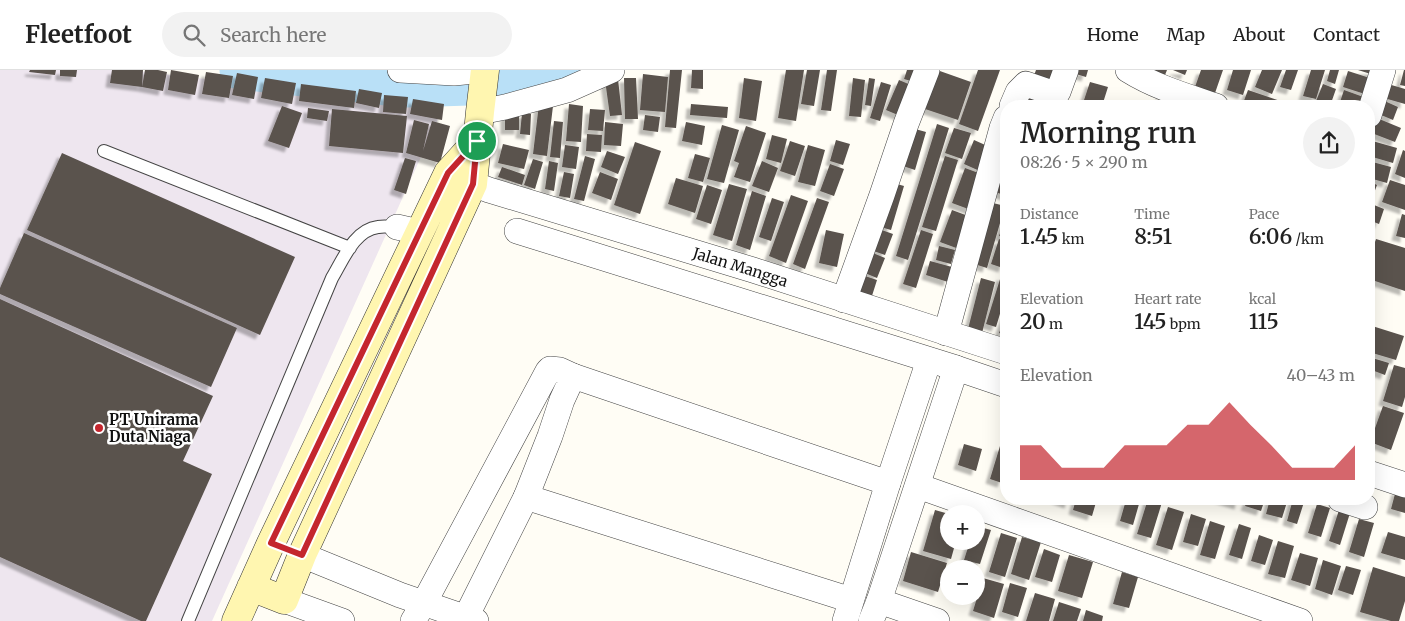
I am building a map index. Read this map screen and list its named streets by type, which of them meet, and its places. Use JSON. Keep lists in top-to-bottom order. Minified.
{"streets":{"street":["Jalan Mangga"]},"places":["PT Unirama Duta Niaga"],"page":{"header":"Fleetfoot","search":"Search here","nav":["Home","Map","About","Contact"],"heading":["Morning run","08:26 · 5 × 290 m"],"stats":[["Distance","1.45 km"],["Time","8:51"],["Pace","6:06 /km"],["Elevation","20 m"],["Heart rate","145 bpm"],["kcal","115"]],"chart":["Elevation","40–43 m"],"map_buttons":["+","−"]}}
